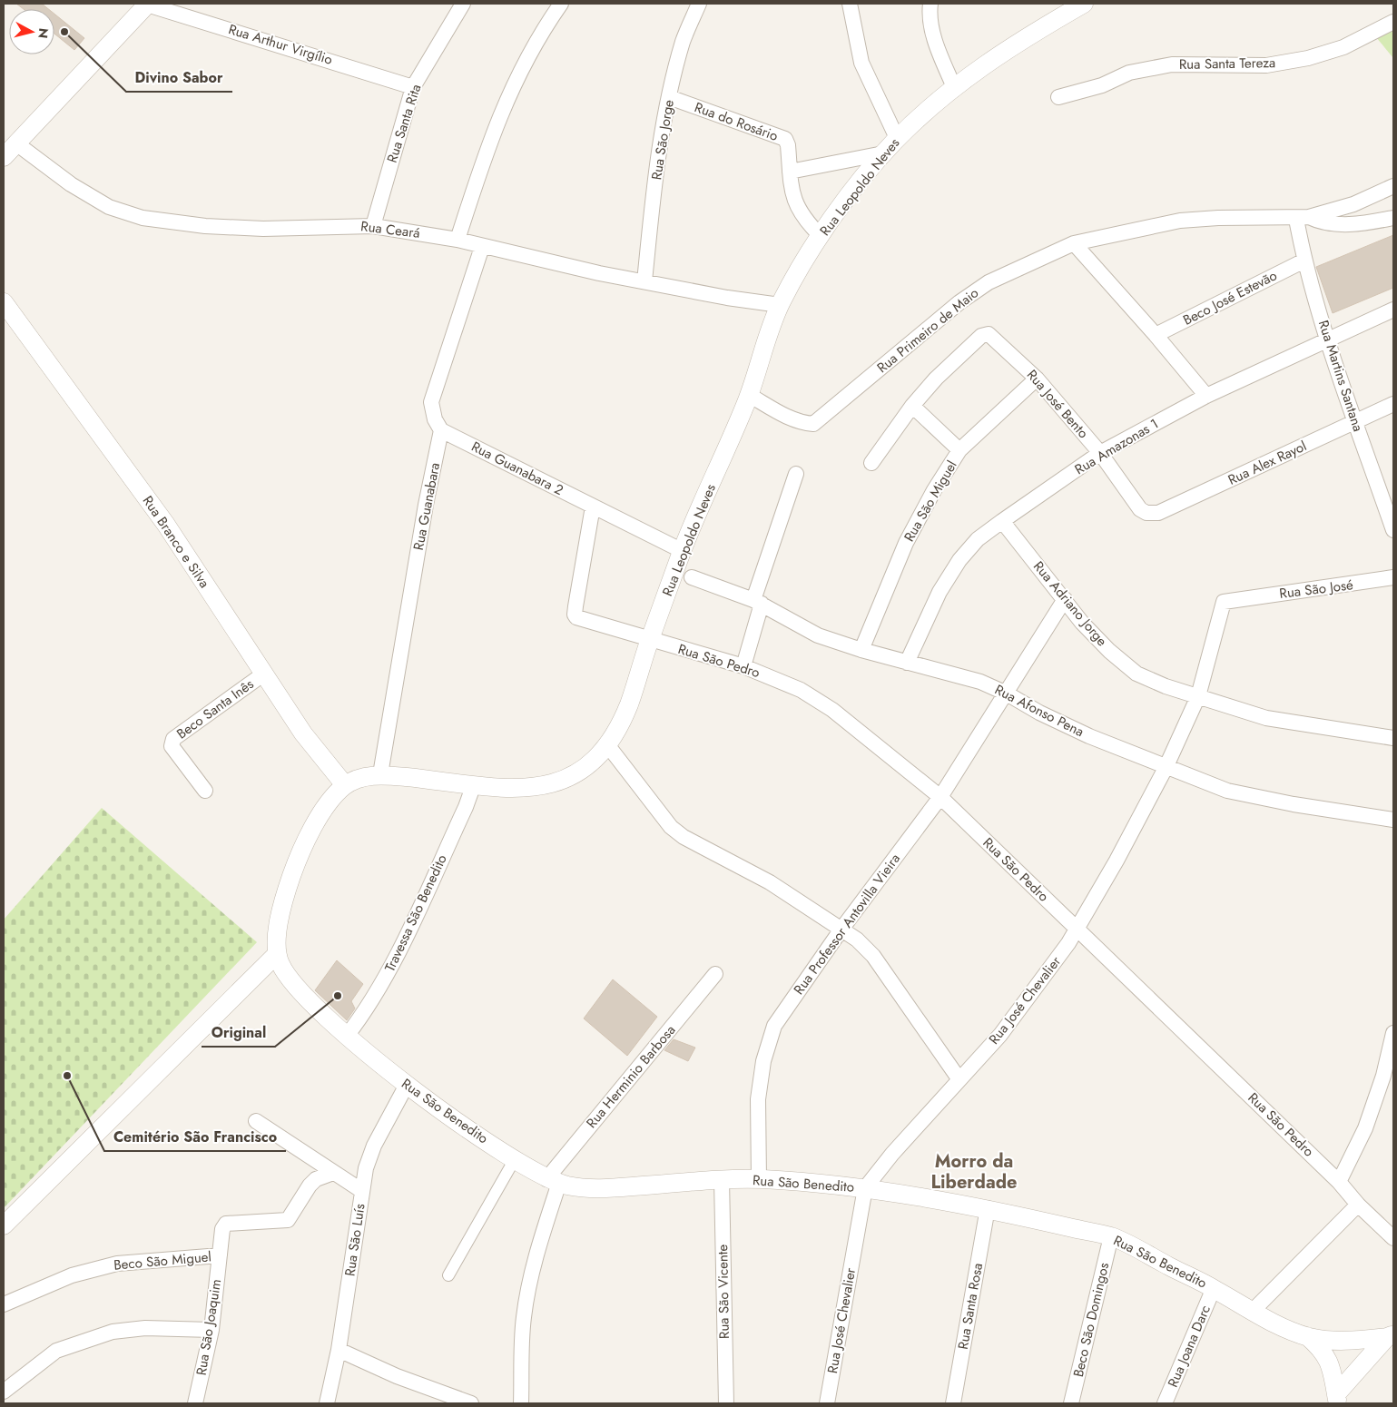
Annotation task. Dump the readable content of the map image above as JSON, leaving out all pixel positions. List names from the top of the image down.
{
  "streets": {
    "street": [
      "Rua Arthur Virgílio",
      "Rua Santa Tereza",
      "Rua do Rosário",
      "Rua Santa Rita",
      "Rua São Jorge",
      "Rua Leopoldo Neves",
      "Rua Ceará",
      "Beco José Estevão",
      "Rua Primeiro de Maio",
      "Rua Martins Santana",
      "Rua José Bento",
      "Rua Amazonas 1",
      "Rua Alex Rayol",
      "Rua Guanabara 2",
      "Rua São Miguel",
      "Rua Guanabara",
      "Rua Branco e Silva",
      "Rua São José",
      "Rua Adriano Jorge",
      "Rua São Pedro",
      "Beco Santa Inês",
      "Rua Afonso Pena",
      "Travessa São Benedito",
      "Rua Professor Antovilla Vieira",
      "Rua José Chevalier",
      "Rua Herminio Barbosa",
      "Rua São Benedito",
      "Rua São Luís",
      "Beco São Miguel",
      "Rua São Vicente",
      "Rua Santa Rosa",
      "Beco São Domingos",
      "Rua São Joaquim",
      "Rua Joana Darc"
    ]
  },
  "crossings": [
    ["Rua Arthur Virgílio", "Rua Santa Rita"],
    ["Rua do Rosário", "Rua São Jorge"],
    ["Rua do Rosário", "Rua Leopoldo Neves"],
    ["Rua Santa Rita", "Rua Ceará"],
    ["Rua São Jorge", "Rua Ceará"],
    ["Rua Leopoldo Neves", "Rua Ceará"],
    ["Rua Leopoldo Neves", "Rua Primeiro de Maio"],
    ["Rua Leopoldo Neves", "Rua Guanabara 2"],
    ["Rua Leopoldo Neves", "Rua Guanabara"],
    ["Rua Leopoldo Neves", "Rua Branco e Silva"],
    ["Rua Leopoldo Neves", "Rua São Pedro"],
    ["Rua Leopoldo Neves", "Travessa São Benedito"],
    ["Rua Leopoldo Neves", "Rua São Benedito"],
    ["Beco José Estevão", "Rua Martins Santana"],
    ["Rua Primeiro de Maio", "Rua Martins Santana"],
    ["Rua Martins Santana", "Rua Amazonas 1"],
    ["Rua Martins Santana", "Rua Alex Rayol"],
    ["Rua José Bento", "Rua Amazonas 1"],
    ["Rua José Bento", "Rua Alex Rayol"],
    ["Rua José Bento", "Rua São Miguel"],
    ["Rua Amazonas 1", "Rua Adriano Jorge"],
    ["Rua Amazonas 1", "Rua Afonso Pena"],
    ["Rua Guanabara 2", "Rua Guanabara"],
    ["Rua Guanabara 2", "Rua São Pedro"],
    ["Rua São Miguel", "Rua Afonso Pena"],
    ["Rua Branco e Silva", "Beco Santa Inês"],
    ["Rua São José", "Rua José Chevalier"],
    ["Rua Adriano Jorge", "Rua Professor Antovilla Vieira"],
    ["Rua Adriano Jorge", "Rua José Chevalier"],
    ["Rua São Pedro", "Rua Professor Antovilla Vieira"],
    ["Rua São Pedro", "Rua José Chevalier"],
    ["Rua Afonso Pena", "Rua Professor Antovilla Vieira"],
    ["Rua Afonso Pena", "Rua José Chevalier"],
    ["Travessa São Benedito", "Rua São Benedito"],
    ["Rua Professor Antovilla Vieira", "Rua São Benedito"],
    ["Rua José Chevalier", "Rua São Benedito"],
    ["Rua Herminio Barbosa", "Rua São Benedito"],
    ["Rua São Benedito", "Rua São Luís"],
    ["Rua São Benedito", "Rua São Vicente"],
    ["Rua São Benedito", "Rua Santa Rosa"],
    ["Rua São Benedito", "Beco São Domingos"],
    ["Rua São Benedito", "Rua Joana Darc"],
    ["Beco São Miguel", "Rua São Joaquim"]
  ],
  "districts": ["Morro da Liberdade"],
  "places": ["Divino Sabor", "Original", "Cemitério São Francisco"],
  "north": "right"
}
